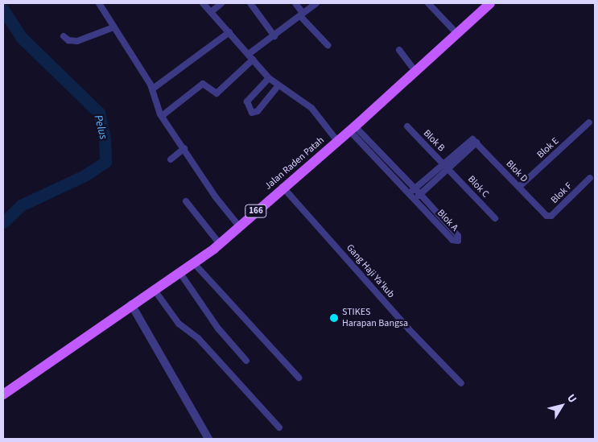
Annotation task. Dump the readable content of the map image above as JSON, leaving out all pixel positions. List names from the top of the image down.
{
  "streets": {
    "main road": ["Jalan Raden Patah", "166"],
    "street": [
      "Blok B",
      "Blok E",
      "Blok D",
      "Blok C",
      "Blok F",
      "Blok A",
      "Gang Haji Ya'kub"
    ]
  },
  "crossings": [
    ["Blok B", "Blok D"],
    ["Blok B", "Blok C"],
    ["Blok E", "Blok D"],
    ["Jalan Raden Patah", "Gang Haji Ya'kub"],
    ["Blok D", "Blok C"],
    ["Blok D", "Blok F"]
  ],
  "water": ["Pelus"],
  "places": ["STIKES Harapan Bangsa"],
  "north": "top right"
}
